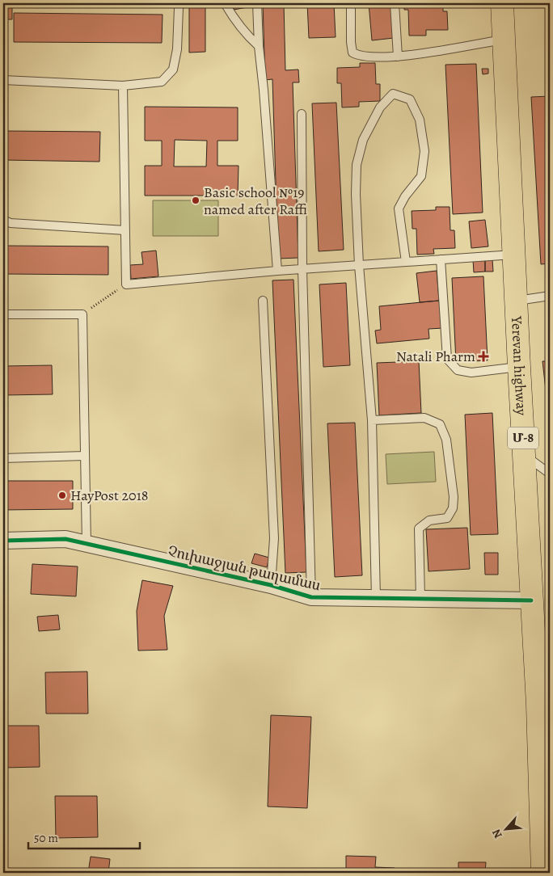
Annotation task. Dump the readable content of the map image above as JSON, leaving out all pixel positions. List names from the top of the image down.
{
  "streets": {
    "highway": ["Yerevan highway", "Մ-8"],
    "street": ["Չուխաջյան թաղամաս"]
  },
  "crossings": [
    ["Yerevan highway", "Չուխաջյան թաղամաս"]
  ],
  "places": {
    "other": ["Basic school №19 named after Raffi", "HayPost 2018"],
    "health": ["Natali Pharm"]
  },
  "scale_bar": "50 m",
  "north": "bottom left"
}
